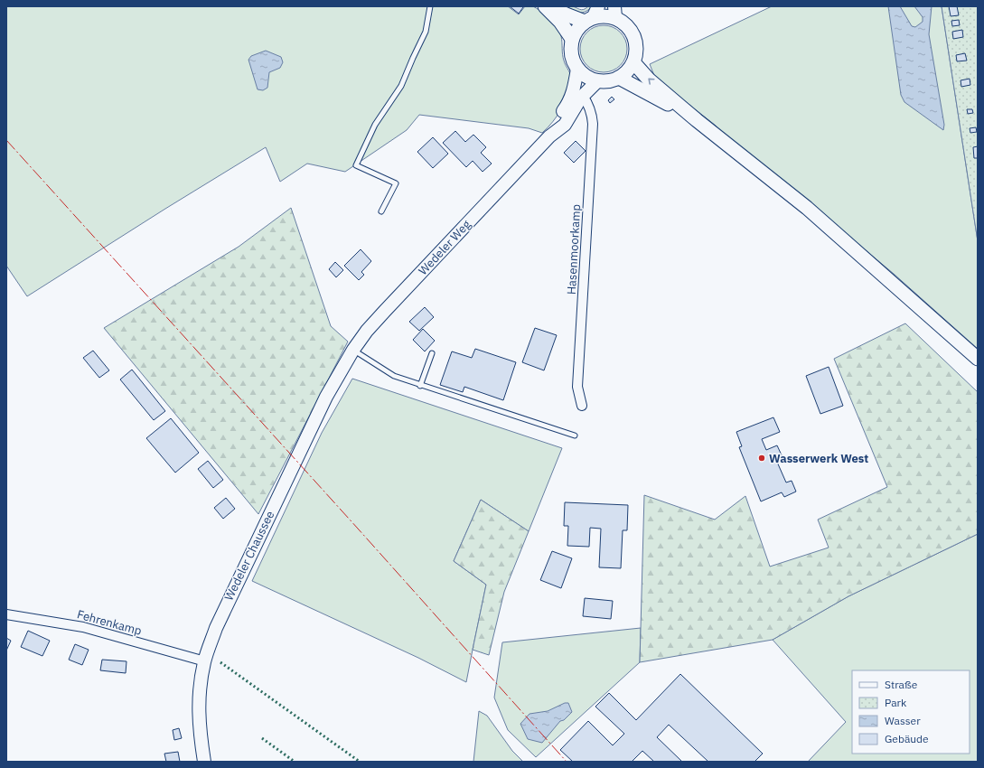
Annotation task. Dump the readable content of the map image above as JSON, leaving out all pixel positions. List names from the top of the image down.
{
  "streets": {
    "main road": ["Wedeler Weg", "Wedeler Chaussee"],
    "street": ["Hasenmoorkamp", "Fehrenkamp"]
  },
  "crossings": [
    ["Wedeler Weg", "Hasenmoorkamp"],
    ["Wedeler Weg", "Wedeler Chaussee"],
    ["Wedeler Chaussee", "Fehrenkamp"]
  ],
  "places": ["Wasserwerk West"],
  "legend": [
    "Straße",
    "Park",
    "Wasser",
    "Gebäude"
  ]
}
